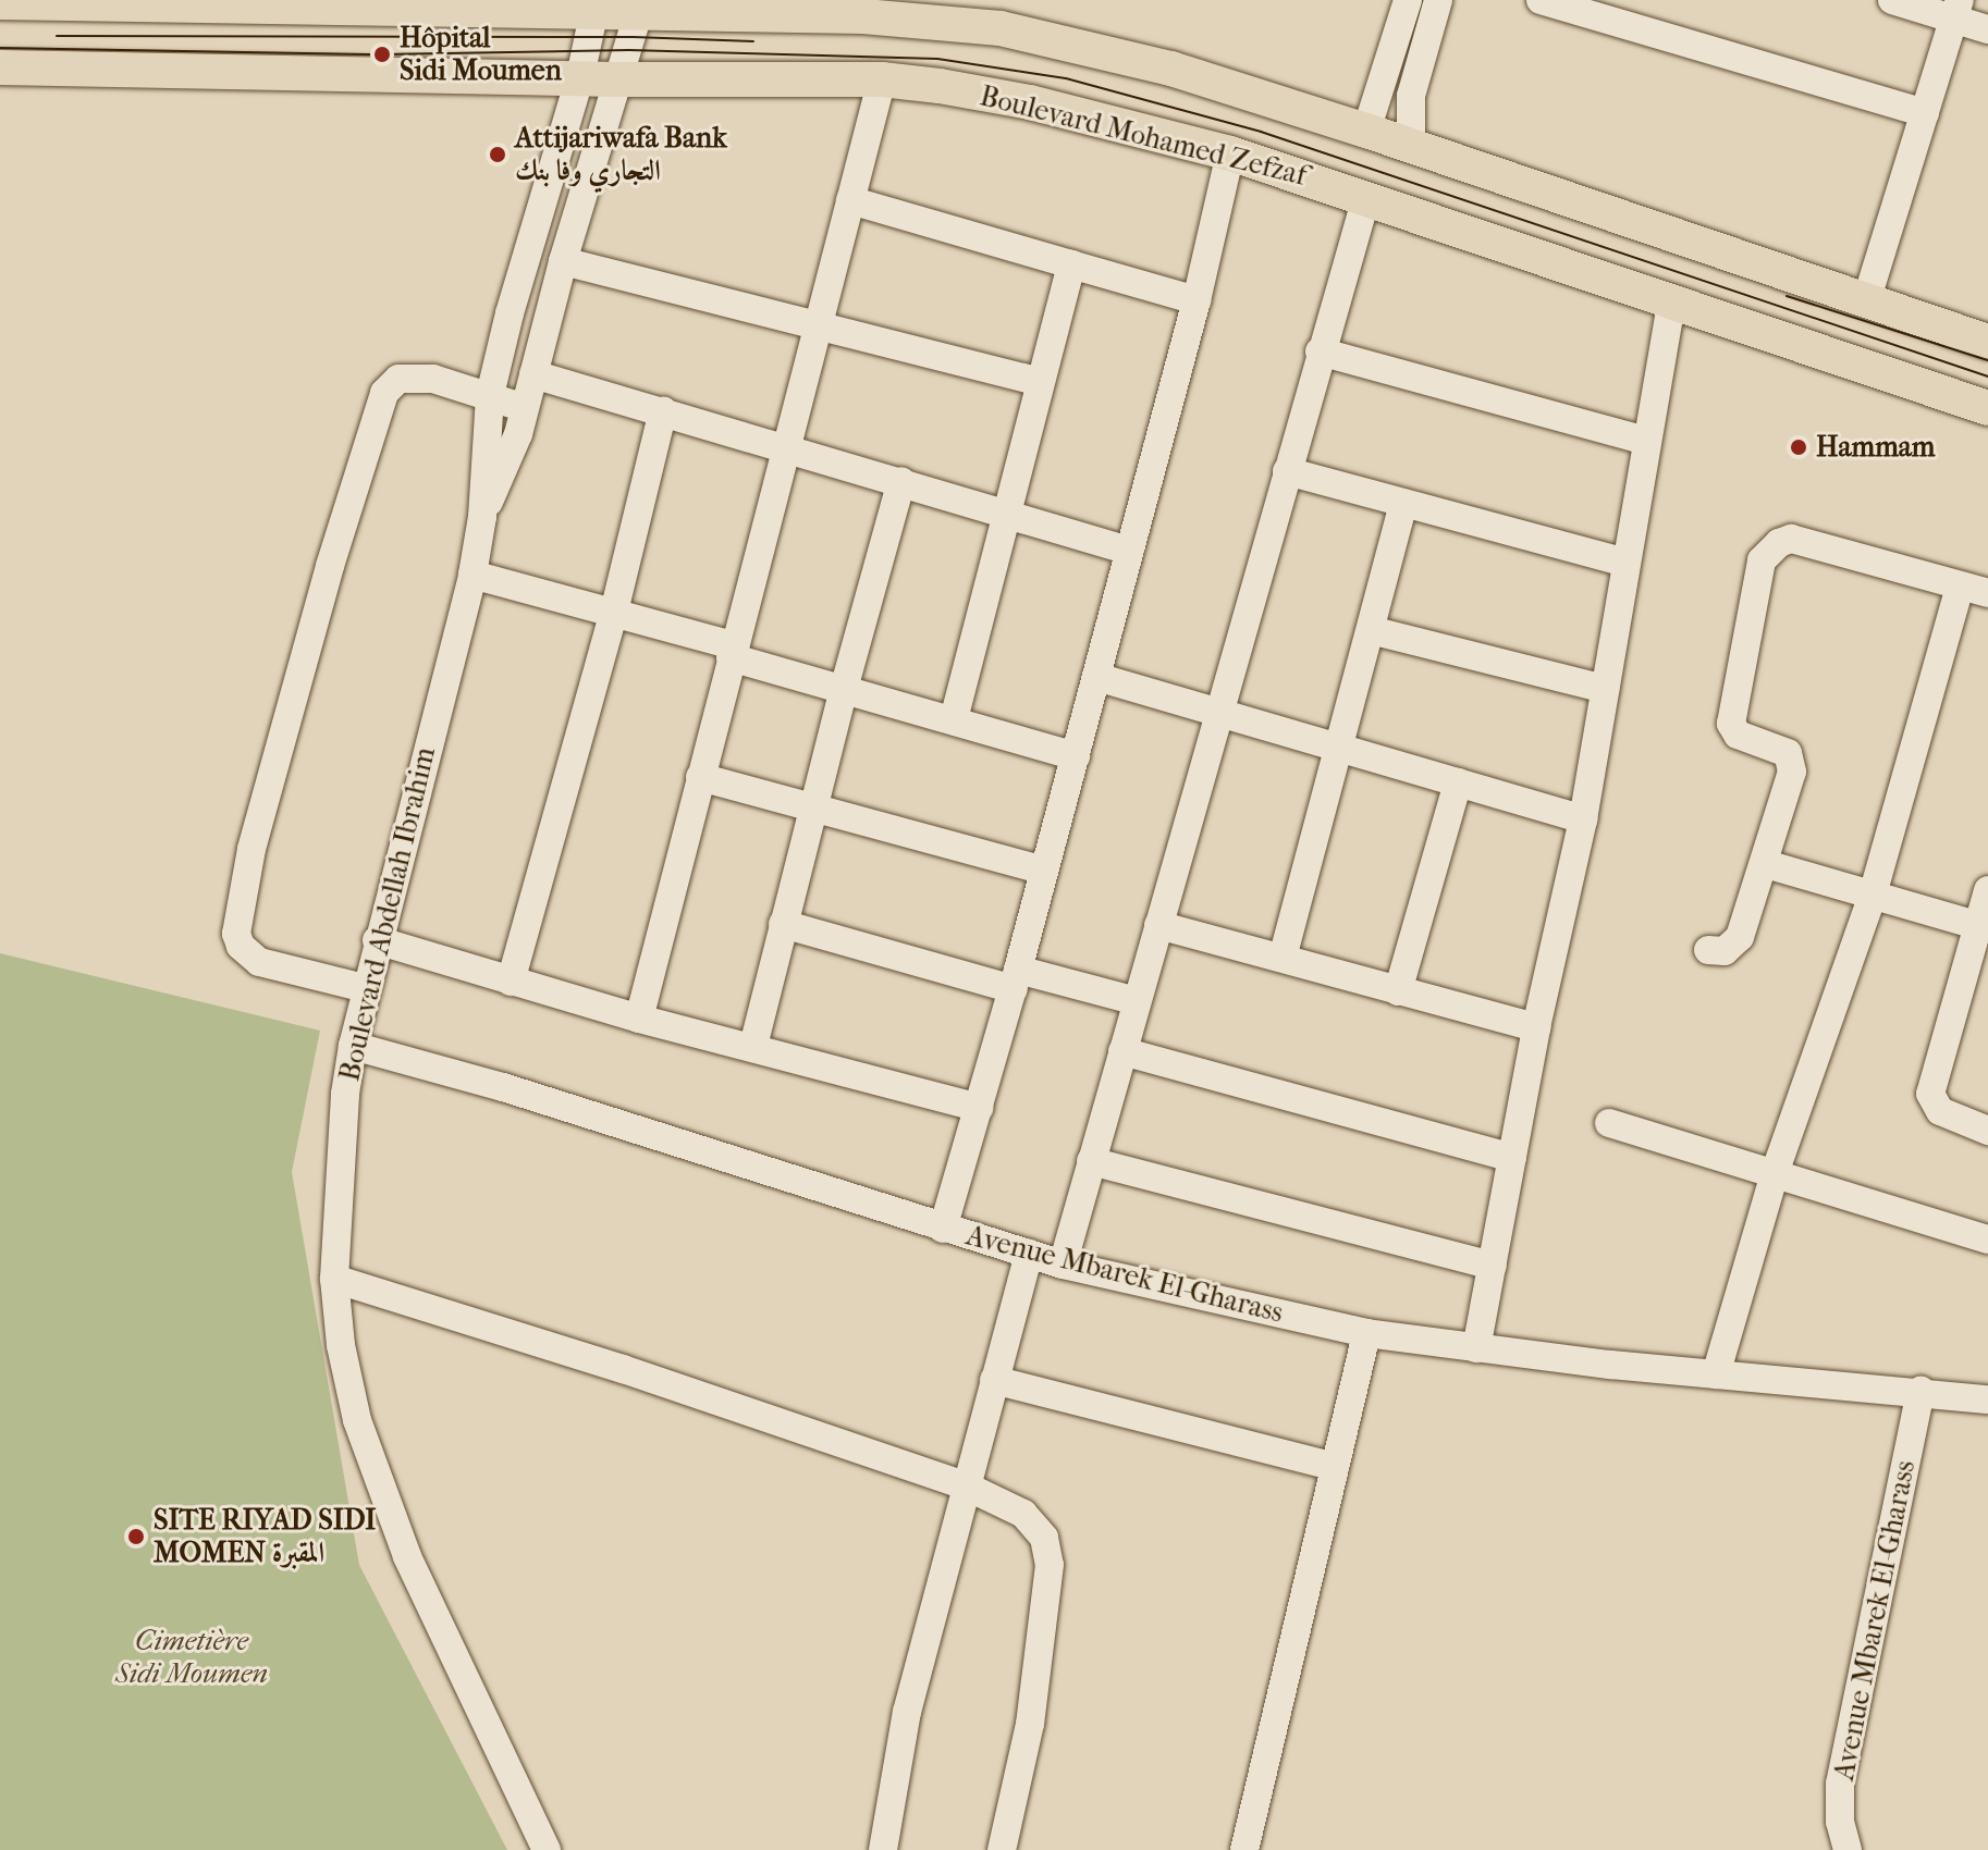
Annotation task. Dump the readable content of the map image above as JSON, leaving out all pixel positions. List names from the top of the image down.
{
  "streets": {
    "main road": ["Boulevard Mohamed Zefzaf"],
    "street": ["Boulevard Abdellah Ibrahim", "Avenue Mbarek El-Gharass"]
  },
  "crossings": [
    ["Boulevard Mohamed Zefzaf", "Boulevard Abdellah Ibrahim"],
    ["Boulevard Abdellah Ibrahim", "Avenue Mbarek El-Gharass"]
  ],
  "parks": ["Cimetière Sidi Moumen"],
  "places": [
    "Hôpital Sidi Moumen",
    "Attijariwafa Bank التجاري وفا بنك",
    "Hammam",
    "SITE RIYAD SIDI MOMEN المقبرة"
  ]
}
